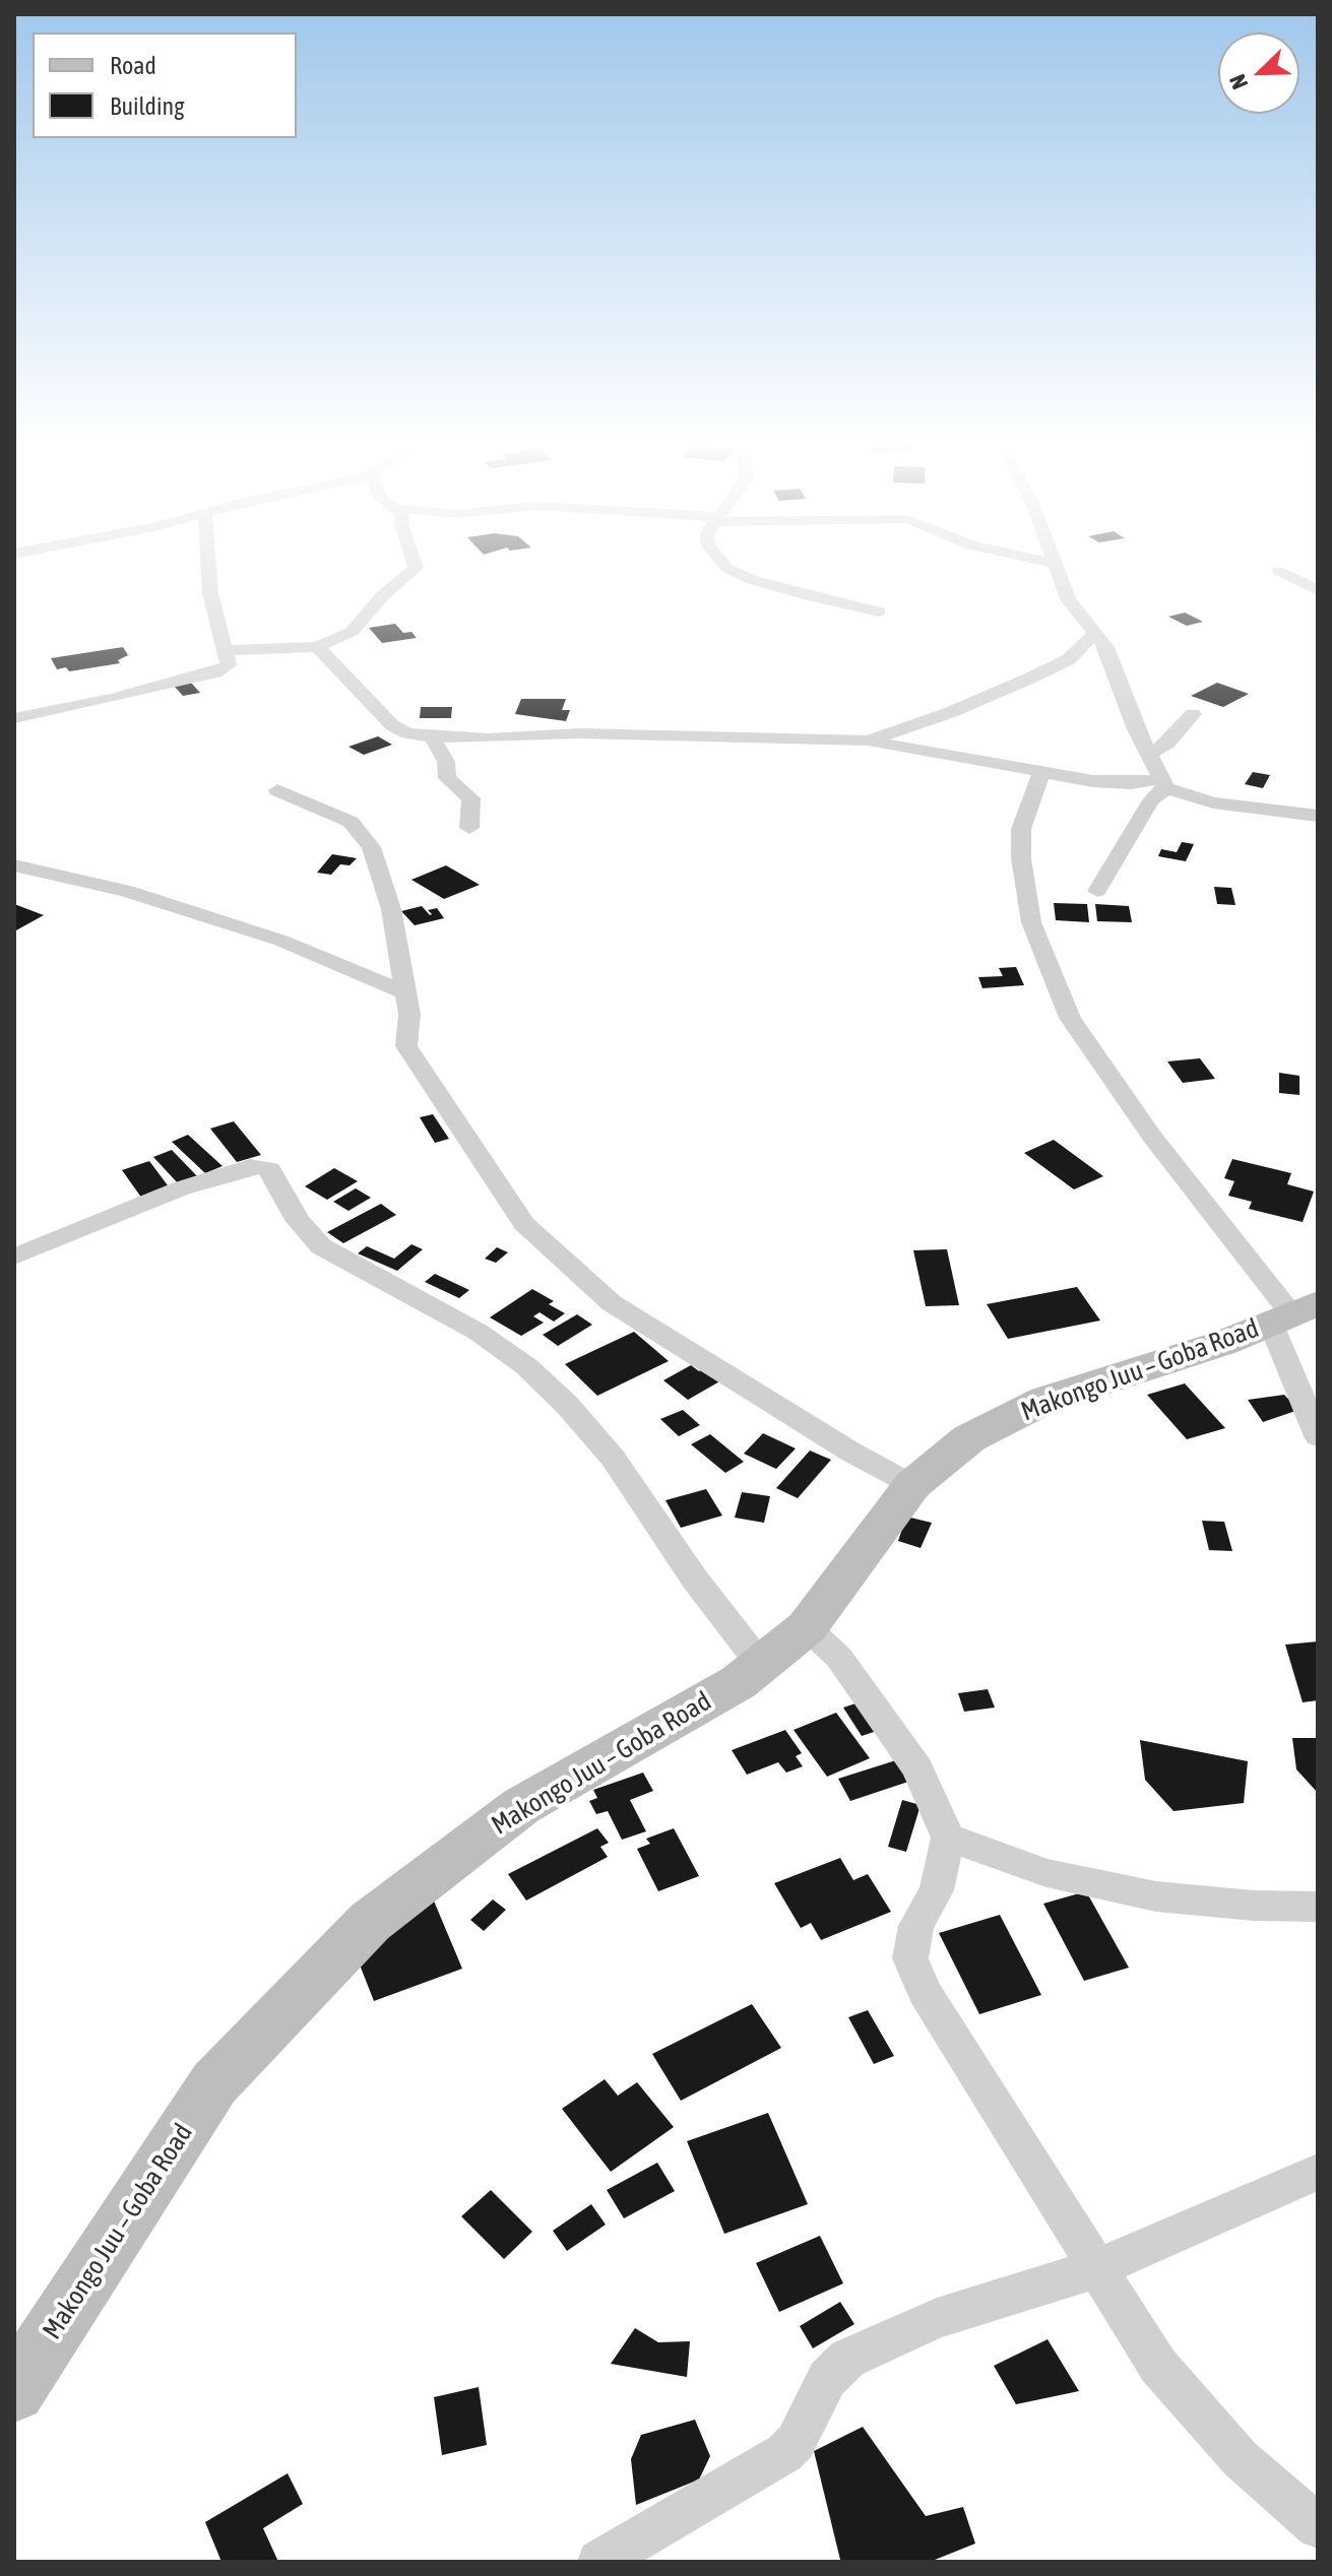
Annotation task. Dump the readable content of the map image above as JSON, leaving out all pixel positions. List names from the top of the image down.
{
  "streets": {
    "street": ["Makongo Juu – Goba Road"]
  },
  "legend": ["Road", "Building"],
  "north": "bottom left"
}
